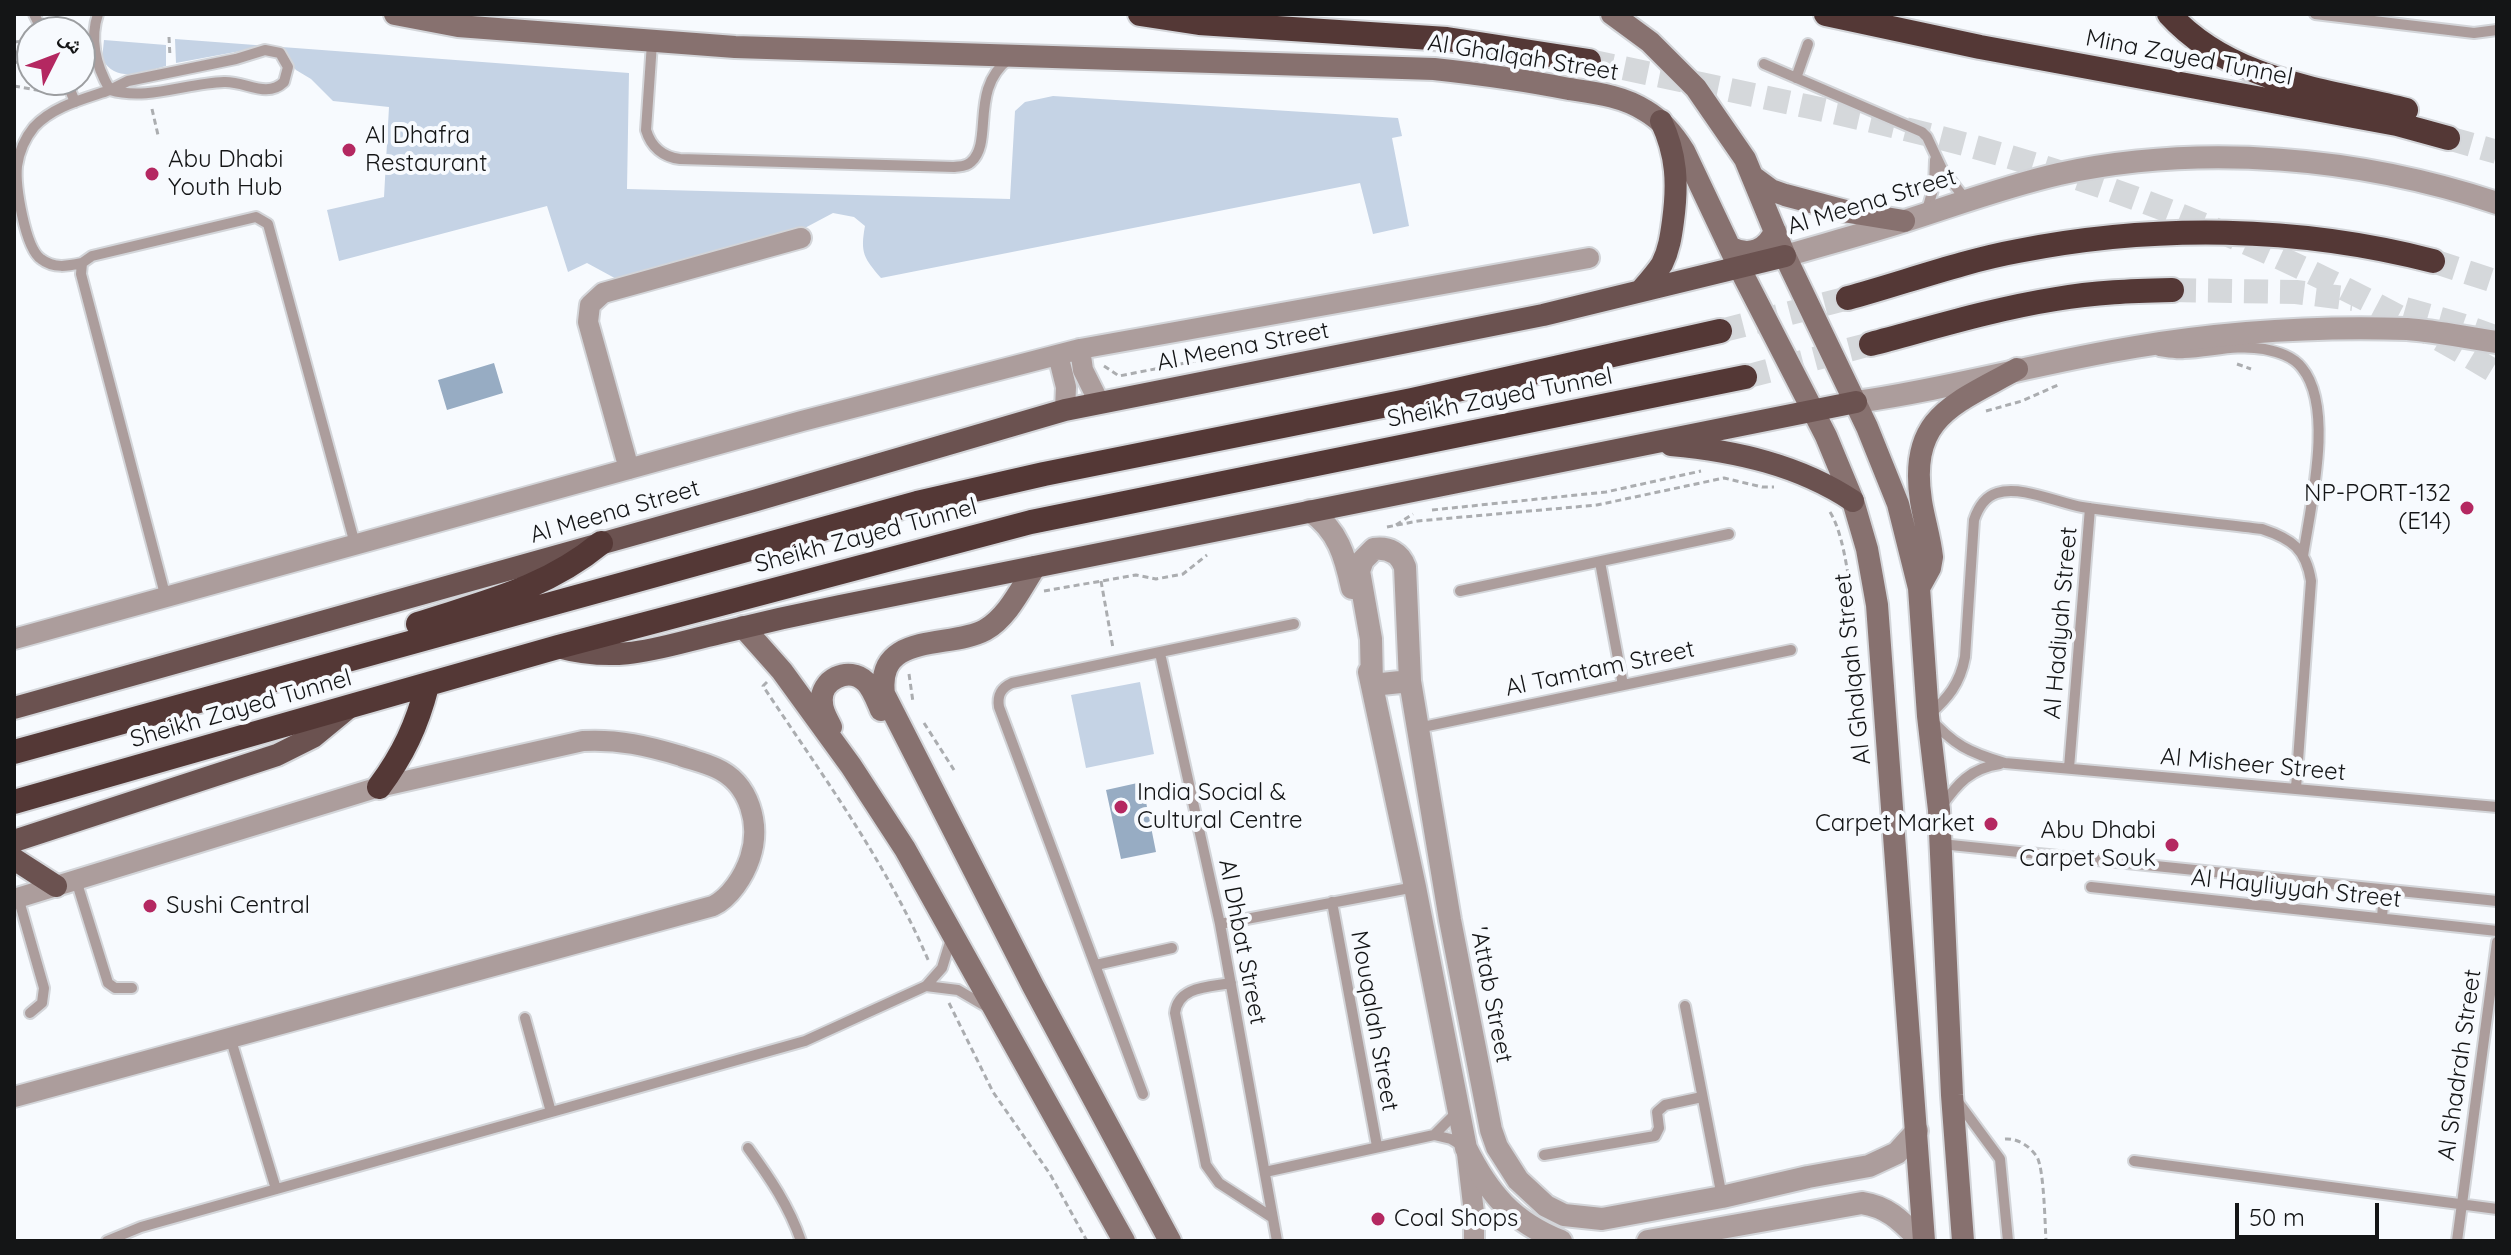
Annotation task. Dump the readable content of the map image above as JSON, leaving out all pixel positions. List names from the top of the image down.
{
  "streets": {
    "highway": ["Mina Zayed Tunnel", "Sheikh Zayed Tunnel"],
    "main road": ["Al Ghalqah Street", "Al Meena Street"],
    "street": ["'Attab Street"],
    "lane": [
      "Al Hadiyah Street",
      "Al Tamtam Street",
      "Al Misheer Street",
      "Al Hayliyyah Street",
      "Al Dhbat Street",
      "Mouqalah Street",
      "Al Shadrah Street"
    ]
  },
  "crossings": [
    ["Al Ghalqah Street", "Al Meena Street"],
    ["Al Ghalqah Street", "Al Misheer Street"],
    ["Al Ghalqah Street", "'Attab Street"],
    ["Al Hadiyah Street", "Al Misheer Street"],
    ["Al Tamtam Street", "'Attab Street"]
  ],
  "places": [
    "Al Dhafra Restaurant",
    "Abu Dhabi Youth Hub",
    "NP-PORT-132 (E14)",
    "India Social & Cultural Centre",
    "Carpet Market",
    "Abu Dhabi Carpet Souk",
    "Sushi Central",
    "Coal Shops"
  ],
  "scale_bar": "50 m",
  "north": "top right"
}
